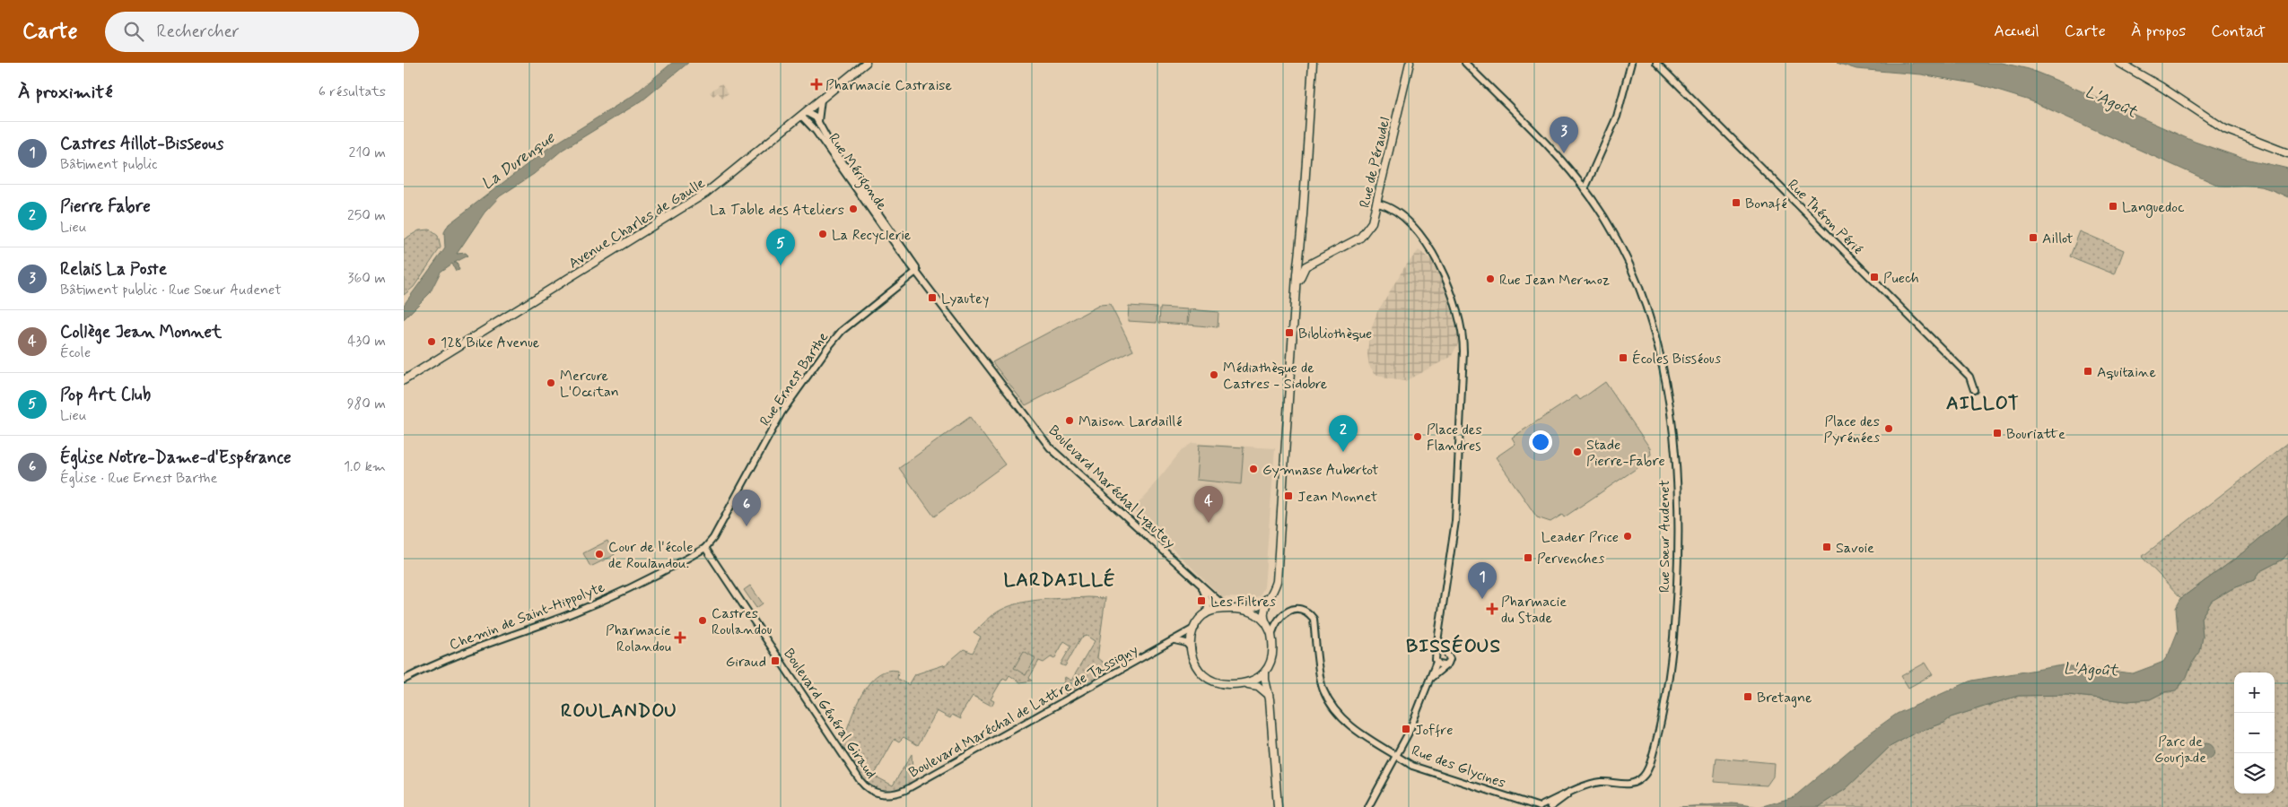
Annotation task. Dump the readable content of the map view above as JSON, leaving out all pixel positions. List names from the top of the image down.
{
  "streets": {
    "main road": ["Rue de Péraudel", "Avenue Charles de Gaulle"],
    "street": [
      "Rue Mérigonde",
      "Rue Théron Périé",
      "Rue Ernest Barthe",
      "Boulevard Maréchal Lyautey",
      "Rue Sœur Audenet",
      "Chemin de Saint-Hippolyte",
      "Boulevard Maréchal de Lattre de Tassigny",
      "Boulevard Général Giraud",
      "Rue des Glycines"
    ]
  },
  "crossings": [
    ["Rue Mérigonde", "Avenue Charles de Gaulle"],
    ["Rue Mérigonde", "Rue Ernest Barthe"],
    ["Rue Mérigonde", "Boulevard Maréchal Lyautey"],
    ["Rue Ernest Barthe", "Boulevard Maréchal Lyautey"],
    ["Rue Ernest Barthe", "Chemin de Saint-Hippolyte"],
    ["Rue Ernest Barthe", "Boulevard Général Giraud"],
    ["Boulevard Maréchal Lyautey", "Boulevard Maréchal de Lattre de Tassigny"],
    ["Boulevard Maréchal Lyautey", "Rue des Glycines"],
    ["Rue Sœur Audenet", "Rue des Glycines"],
    ["Chemin de Saint-Hippolyte", "Boulevard Général Giraud"],
    ["Boulevard Maréchal de Lattre de Tassigny", "Boulevard Général Giraud"],
    ["Boulevard Maréchal de Lattre de Tassigny", "Rue des Glycines"]
  ],
  "districts": [
    "AILLOT",
    "LARDAILLÉ",
    "BISSÉOUS",
    "ROULANDOU"
  ],
  "water": ["L'Agoût", "La Durenque"],
  "parks": ["Parc de Gourjade"],
  "places": {
    "health": ["Pharmacie Castraise", "Pharmacie du Stade", "Pharmacie Rolandou"],
    "transit": [
      "Bonafé",
      "Languedoc",
      "Aillot",
      "Puech",
      "Lyautey",
      "Bibliothèque",
      "Écoles Bisséous",
      "Aquitaine",
      "Bouriatte",
      "Jean Monnet",
      "Savoie",
      "Pervenches",
      "Les Filtres",
      "Giraud",
      "Bretagne",
      "Joffre"
    ],
    "other": [
      "La Table des Ateliers",
      "La Recyclerie",
      "Rue Jean Mermoz",
      "128 Bike Avenue",
      "Médiathèque de Castres - Sidobre",
      "Mercure L'Occitan",
      "Maison Lardaillé",
      "Place des Pyrénées",
      "Place des Flandres",
      "Stade Pierre-Fabre",
      "Gymnase Aubertot",
      "Leader Price",
      "Cour de l'école de Roulandou.",
      "Castres Roulandou"
    ]
  },
  "page": {
    "header": "Carte",
    "search": "Rechercher",
    "nav": [
      "Accueil",
      "Carte",
      "À propos",
      "Contact"
    ],
    "heading": ["À proximité", "6 résultats"],
    "pins": [
      "3",
      "5",
      "2",
      "4",
      "6",
      "1"
    ],
    "list": [
      {
        "mark": "1",
        "name": "Castres Aillot-Bisseous",
        "note": "Bâtiment public",
        "value": "210 m"
      },
      {
        "mark": "2",
        "name": "Pierre Fabre",
        "note": "Lieu",
        "value": "250 m"
      },
      {
        "mark": "3",
        "name": "Relais La Poste",
        "note": "Bâtiment public · Rue Sœur Audenet",
        "value": "360 m"
      },
      {
        "mark": "4",
        "name": "Collège Jean Monnet",
        "note": "École",
        "value": "430 m"
      },
      {
        "mark": "5",
        "name": "Pop Art Club",
        "note": "Lieu",
        "value": "980 m"
      },
      {
        "mark": "6",
        "name": "Église Notre-Dame-d'Espérance",
        "note": "Église · Rue Ernest Barthe",
        "value": "1.0 km"
      }
    ],
    "map_buttons": ["+", "−"]
  }
}
